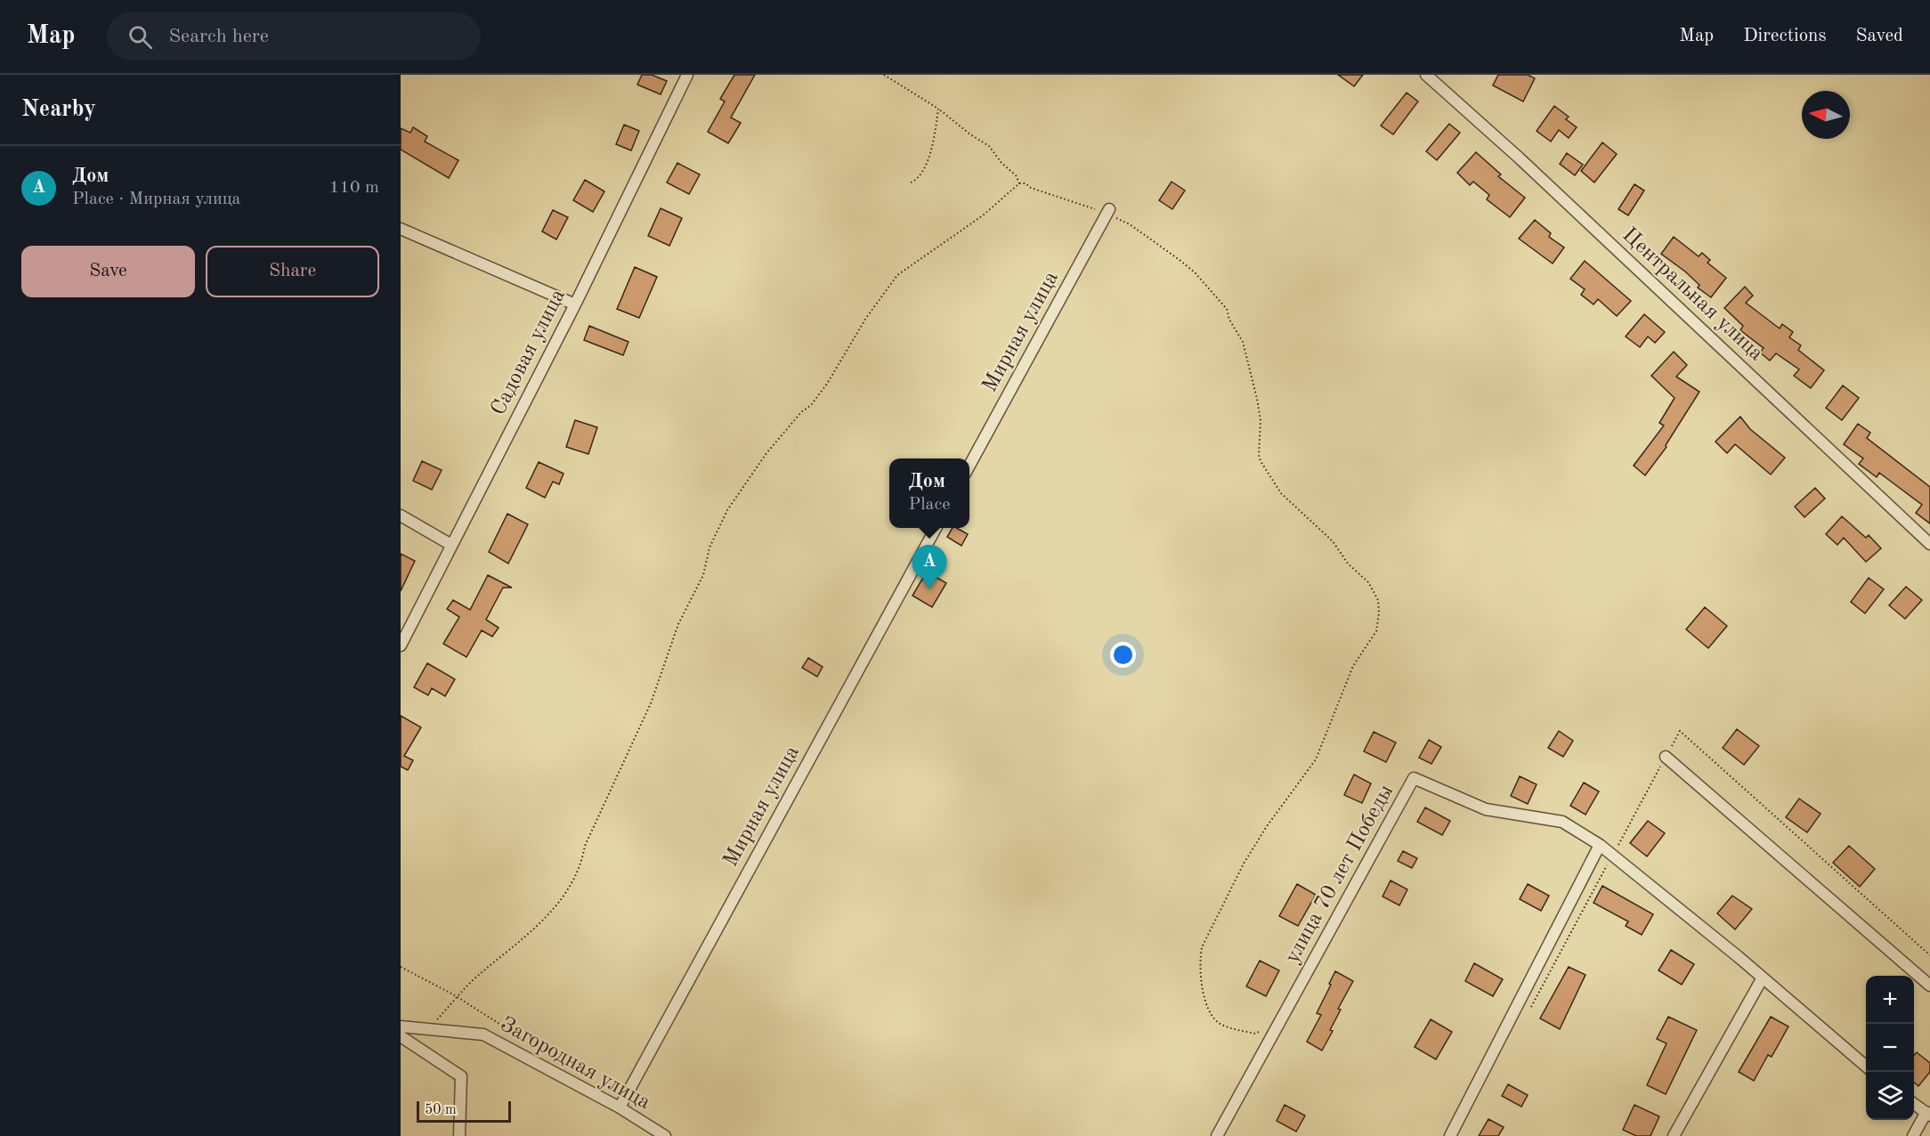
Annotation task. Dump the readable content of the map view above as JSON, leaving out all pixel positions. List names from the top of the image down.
{
  "streets": {
    "street": [
      "Центральная улица",
      "Мирная улица",
      "Садовая улица",
      "улица 70 лет Победы",
      "Загородная улица"
    ]
  },
  "crossings": [
    ["Мирная улица", "Загородная улица"]
  ],
  "scale_bar": "50 m",
  "north": "left",
  "page": {
    "header": "Map",
    "search": "Search here",
    "nav": ["Map", "Directions", "Saved"],
    "heading": "Nearby",
    "list": [
      {
        "mark": "A",
        "name": "Дом",
        "note": "Place · Мирная улица",
        "value": "110 m"
      }
    ],
    "buttons": ["Save", "Share"],
    "popup": ["Дом", "Place"],
    "pins": "A",
    "map_buttons": ["+", "−"],
    "scale": "50 m"
  }
}
